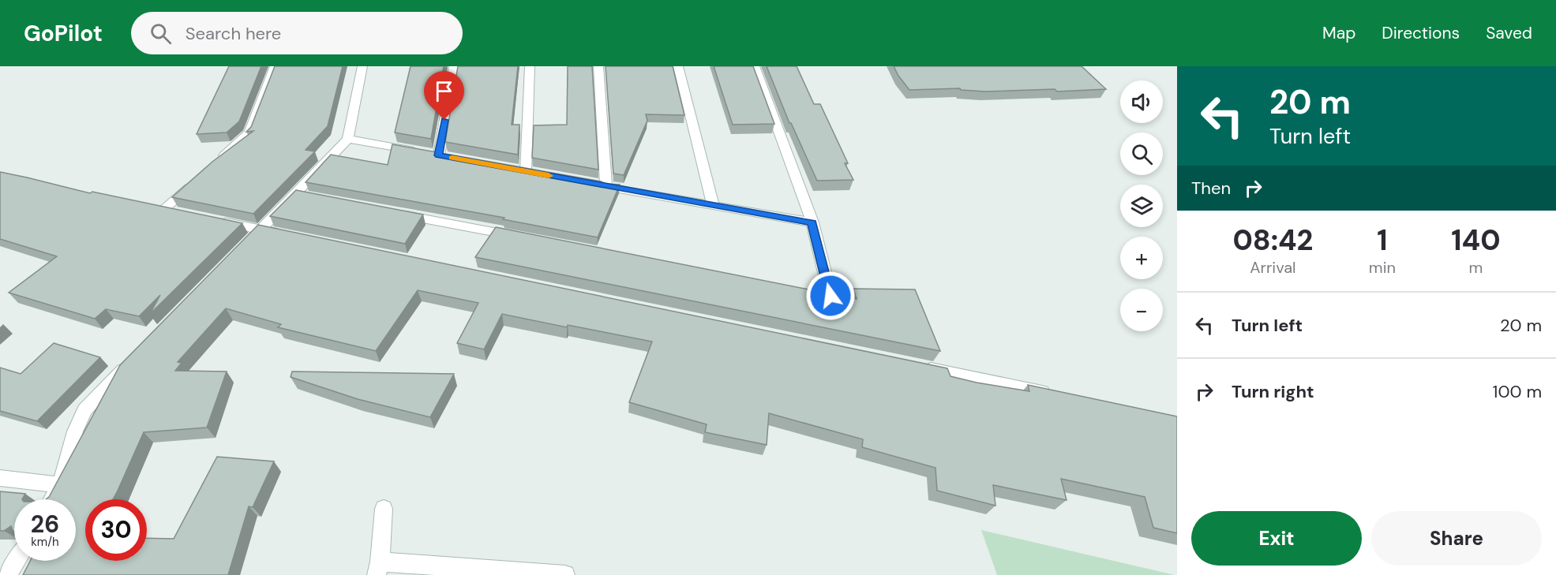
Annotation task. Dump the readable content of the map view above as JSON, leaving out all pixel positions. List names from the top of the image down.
{
  "page": {
    "header": "GoPilot",
    "search": "Search here",
    "nav": ["Map", "Directions", "Saved"],
    "turn": ["20 m", "Turn left"],
    "map_buttons": ["+", "−"],
    "then": "Then",
    "eta": [
      "08:42",
      "Arrival",
      "1",
      "min",
      "140",
      "m"
    ],
    "list": [
      {
        "name": "Turn left",
        "value": "20 m"
      },
      {
        "name": "Turn right",
        "value": "100 m"
      }
    ],
    "speed": "26 km/h",
    "limit": "30",
    "buttons": ["Exit", "Share"]
  }
}
